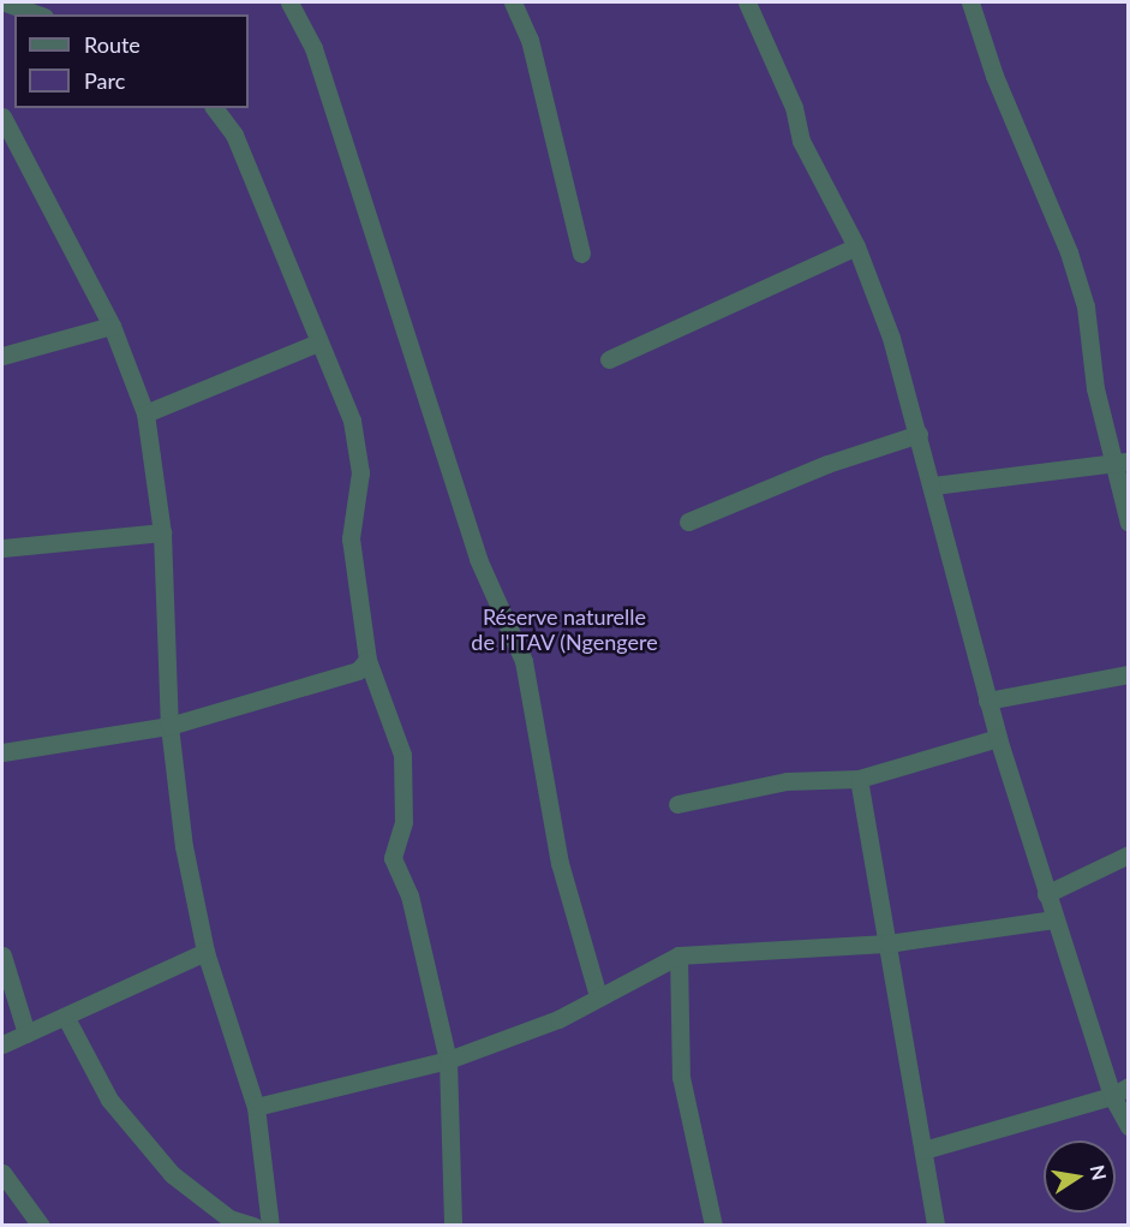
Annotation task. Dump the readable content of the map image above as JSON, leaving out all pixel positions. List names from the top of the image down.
{
  "parks": ["Réserve naturelle de l'ITAV (Ngengere"],
  "legend": ["Route", "Parc"],
  "north": "right"
}
